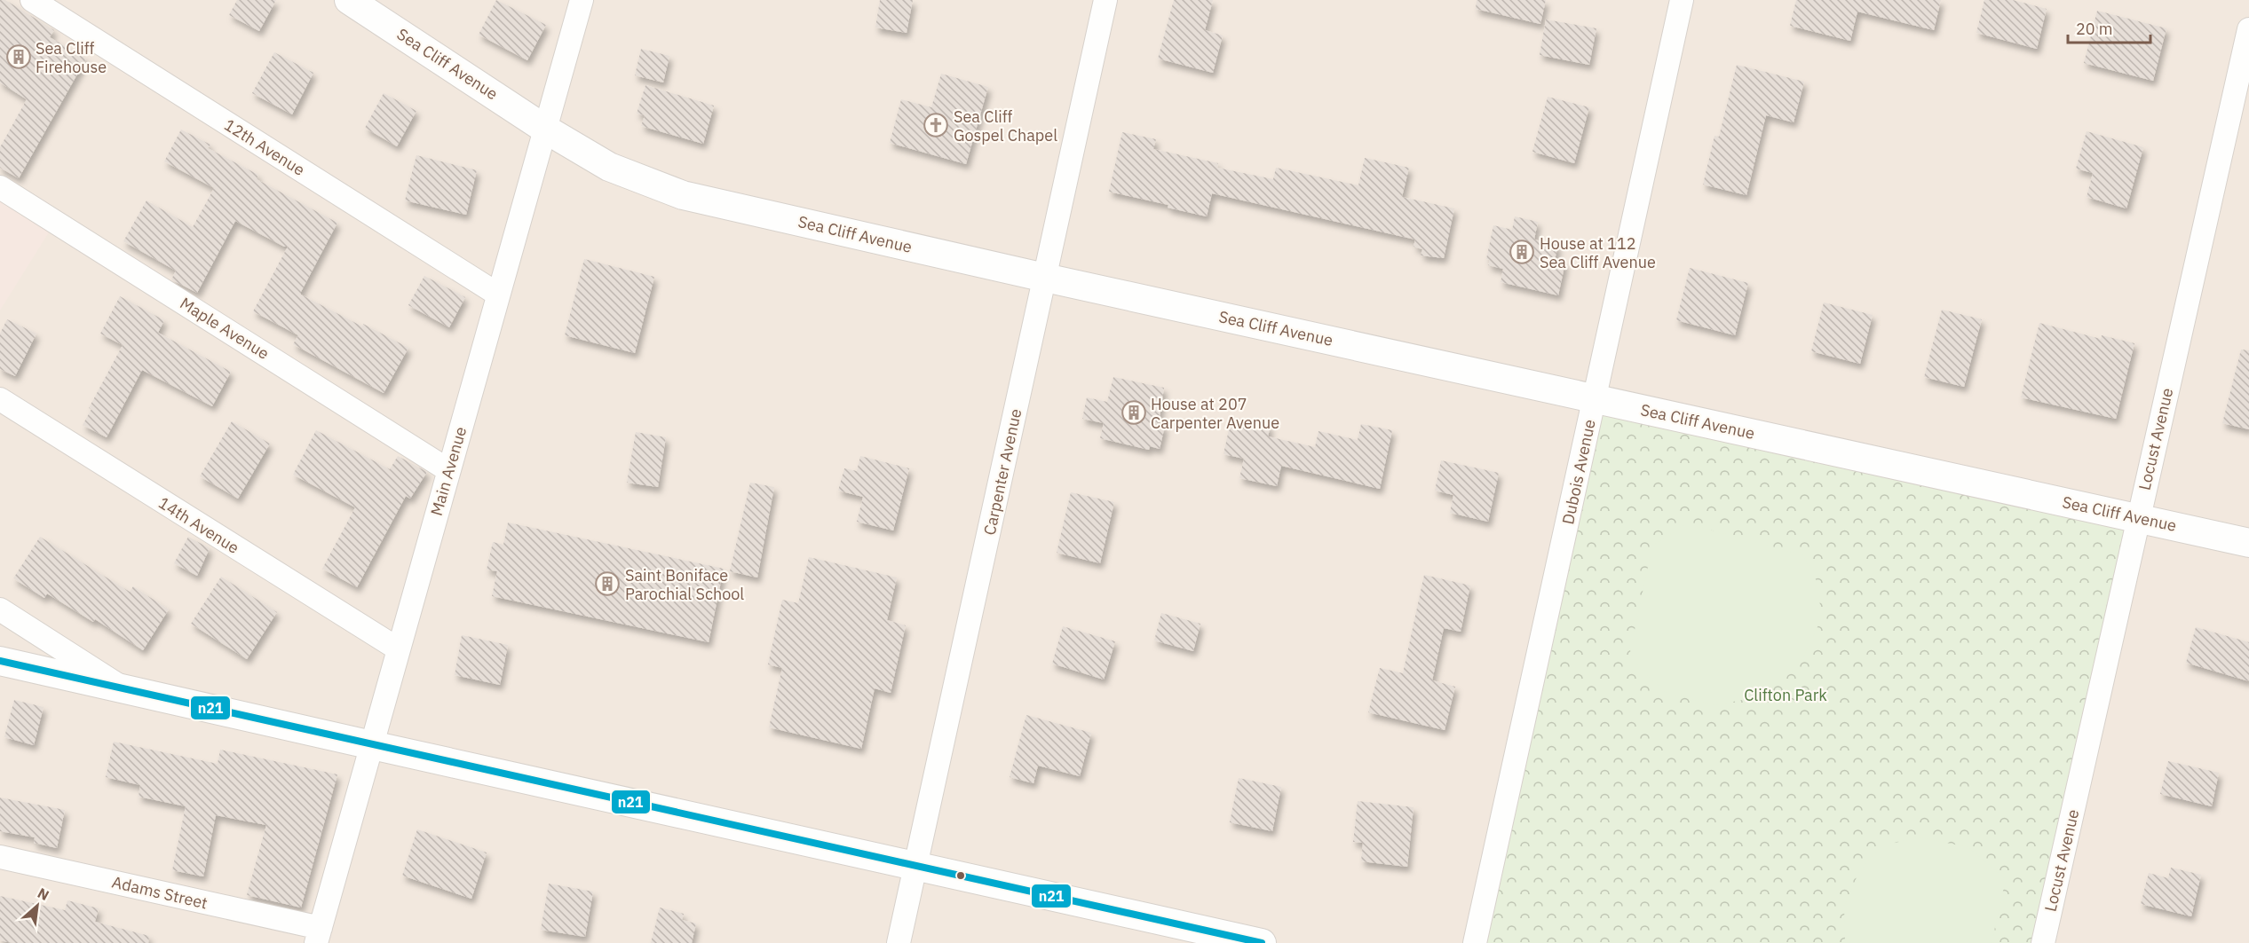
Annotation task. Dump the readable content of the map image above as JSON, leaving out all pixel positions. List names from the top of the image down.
{
  "streets": {
    "street": [
      "Sea Cliff Avenue",
      "12th Avenue",
      "Maple Avenue",
      "Locust Avenue",
      "Main Avenue",
      "Carpenter Avenue",
      "Dubois Avenue",
      "14th Avenue",
      "Adams Street"
    ]
  },
  "crossings": [
    ["Sea Cliff Avenue", "Locust Avenue"],
    ["Sea Cliff Avenue", "Main Avenue"],
    ["Sea Cliff Avenue", "Carpenter Avenue"],
    ["Sea Cliff Avenue", "Dubois Avenue"],
    ["12th Avenue", "Main Avenue"],
    ["Maple Avenue", "Main Avenue"],
    ["Main Avenue", "14th Avenue"],
    ["Main Avenue", "Adams Street"]
  ],
  "parks": ["Clifton Park"],
  "places": {
    "building": [
      "Sea Cliff Firehouse",
      "House at 112 Sea Cliff Avenue",
      "House at 207 Carpenter Avenue",
      "Saint Boniface Parochial School"
    ],
    "church": ["Sea Cliff Gospel Chapel"]
  },
  "lines": ["transit line n21"],
  "scale_bar": "20 m",
  "north": "top right"
}
